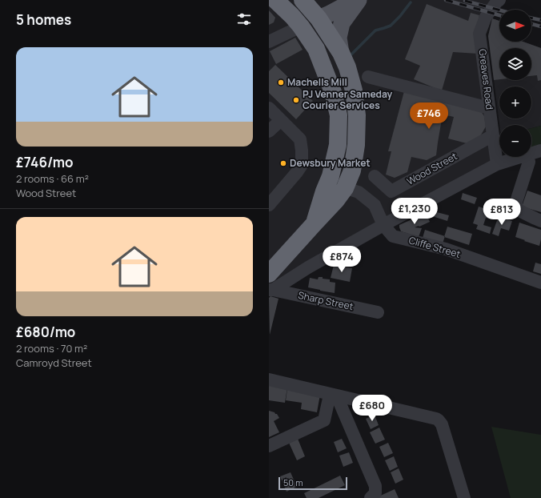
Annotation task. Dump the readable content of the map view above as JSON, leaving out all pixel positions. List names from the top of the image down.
{
  "streets": {
    "street": [
      "Greaves Road",
      "Wood Street",
      "Cliffe Street",
      "Sharp Street"
    ]
  },
  "crossings": [
    ["Greaves Road", "Wood Street"]
  ],
  "places": ["Machells Mill", "PJ Venner Sameday Courier Services", "Dewsbury Market"],
  "scale_bar": "50 m",
  "north": "right",
  "page": {
    "heading": "5 homes",
    "map_buttons": ["+", "−"],
    "list": [
      {
        "name": "£746/mo",
        "note": "2 rooms · 66 m² · Wood Street"
      },
      {
        "name": "£680/mo",
        "note": "2 rooms · 70 m² · Camroyd Street"
      }
    ],
    "price": [
      "£746",
      "£1,230",
      "£813",
      "£874",
      "£680"
    ],
    "scale": "50 m"
  }
}
